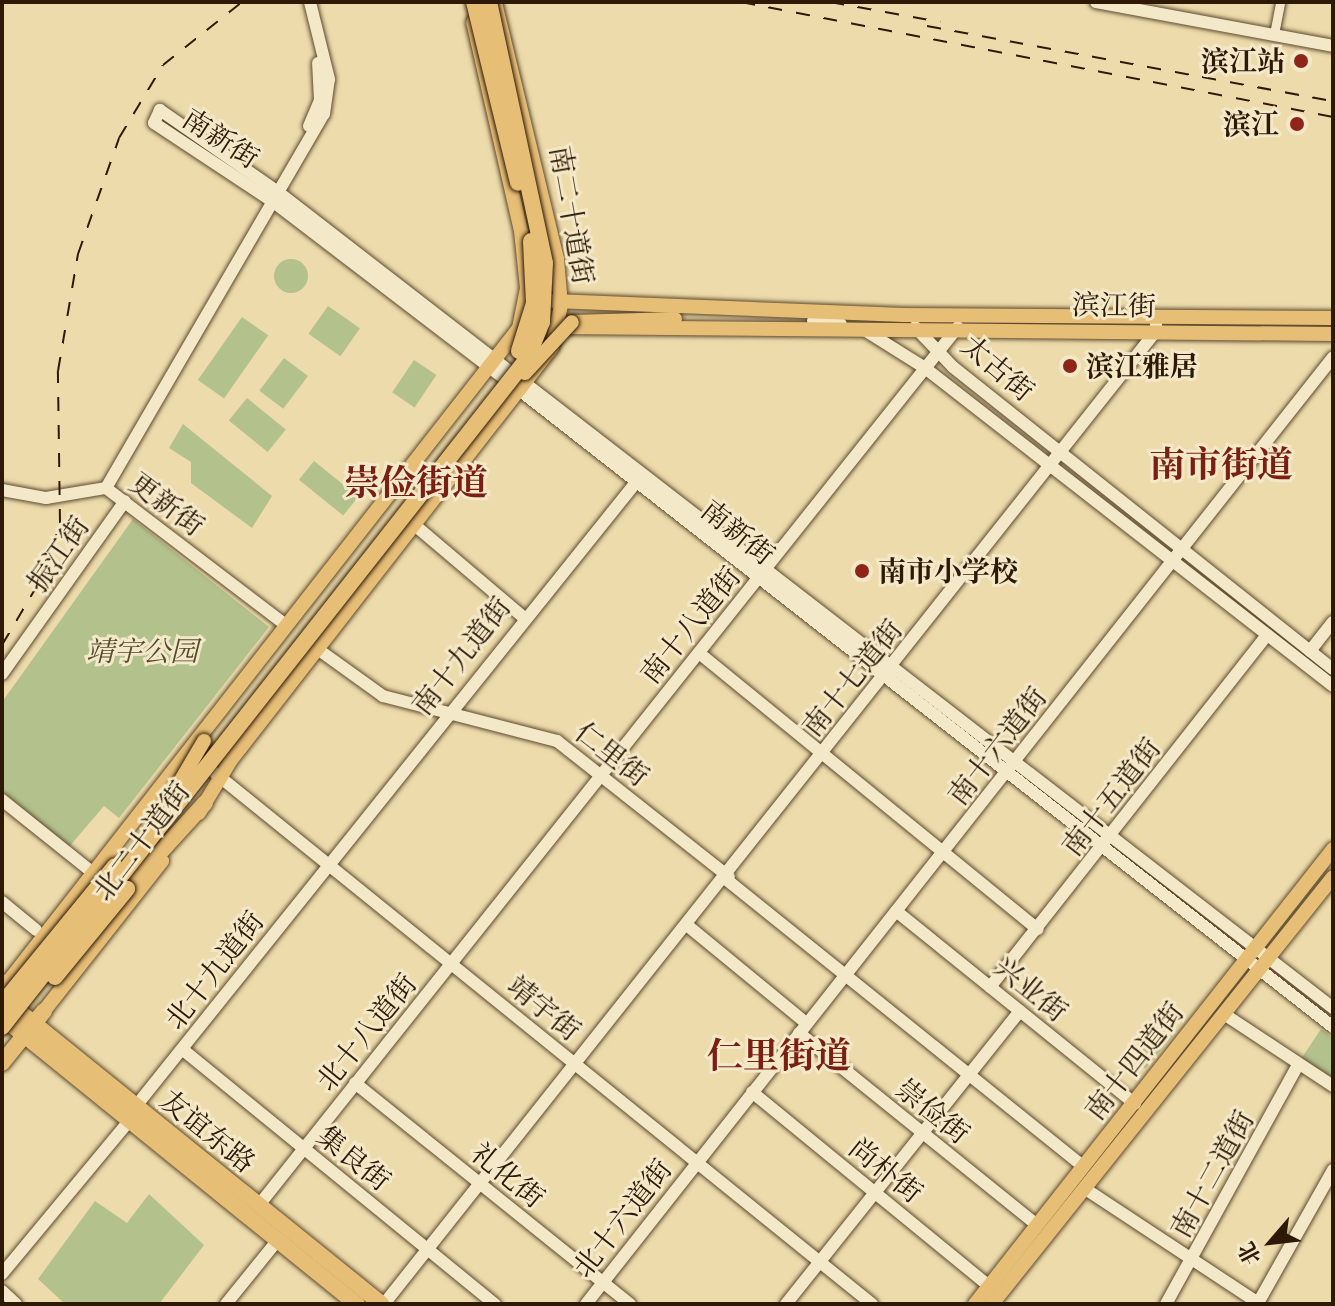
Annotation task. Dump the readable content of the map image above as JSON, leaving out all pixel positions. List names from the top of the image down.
{
  "streets": {
    "highway": ["北二十道街", "友谊东路"],
    "main road": ["南二十道街", "滨江街", "南十四道街"],
    "street": [
      "南新街",
      "太古街",
      "更新街",
      "振江街",
      "南十八道街",
      "南十九道街",
      "南十七道街",
      "南十六道街",
      "仁里街",
      "南十五道街",
      "北十九道街",
      "兴业街",
      "靖宇街",
      "北十八道街",
      "崇俭街",
      "集良街",
      "尚朴街",
      "南十二道街",
      "礼化街",
      "北十六道街"
    ]
  },
  "crossings": [
    ["南新街", "南二十道街"],
    ["南新街", "南十八道街"],
    ["南新街", "南十九道街"],
    ["南新街", "南十七道街"],
    ["南新街", "南十六道街"],
    ["南新街", "南十五道街"],
    ["南新街", "南十四道街"],
    ["南二十道街", "更新街"],
    ["南二十道街", "仁里街"],
    ["南二十道街", "北二十道街"],
    ["滨江街", "太古街"],
    ["滨江街", "南十八道街"],
    ["滨江街", "南十七道街"],
    ["太古街", "南十八道街"],
    ["太古街", "南十七道街"],
    ["太古街", "南十六道街"],
    ["太古街", "南十五道街"],
    ["更新街", "振江街"],
    ["更新街", "北二十道街"],
    ["南十八道街", "仁里街"],
    ["南十八道街", "靖宇街"],
    ["南十八道街", "北十八道街"],
    ["南十九道街", "仁里街"],
    ["南十九道街", "北十九道街"],
    ["南十九道街", "靖宇街"],
    ["南十七道街", "仁里街"],
    ["南十七道街", "靖宇街"],
    ["南十七道街", "崇俭街"],
    ["南十七道街", "友谊东路"],
    ["南十七道街", "集良街"],
    ["南十七道街", "礼化街"],
    ["南十六道街", "仁里街"],
    ["南十六道街", "兴业街"],
    ["南十六道街", "靖宇街"],
    ["南十六道街", "崇俭街"],
    ["南十六道街", "尚朴街"],
    ["南十六道街", "北十六道街"],
    ["仁里街", "北二十道街"],
    ["仁里街", "南十四道街"],
    ["南十五道街", "兴业街"],
    ["北二十道街", "靖宇街"],
    ["北二十道街", "友谊东路"],
    ["北十九道街", "靖宇街"],
    ["北十九道街", "友谊东路"],
    ["北十九道街", "集良街"],
    ["兴业街", "南十四道街"],
    ["靖宇街", "北十八道街"],
    ["靖宇街", "北十六道街"],
    ["北十八道街", "友谊东路"],
    ["北十八道街", "集良街"],
    ["北十八道街", "礼化街"],
    ["南十四道街", "崇俭街"],
    ["南十四道街", "尚朴街"],
    ["礼化街", "北十六道街"]
  ],
  "districts": ["南市街道", "崇俭街道", "仁里街道"],
  "parks": ["靖宇公园"],
  "places": [
    "滨江站",
    "滨江",
    "滨江雅居",
    "南市小学校"
  ],
  "north": "bottom left"
}
